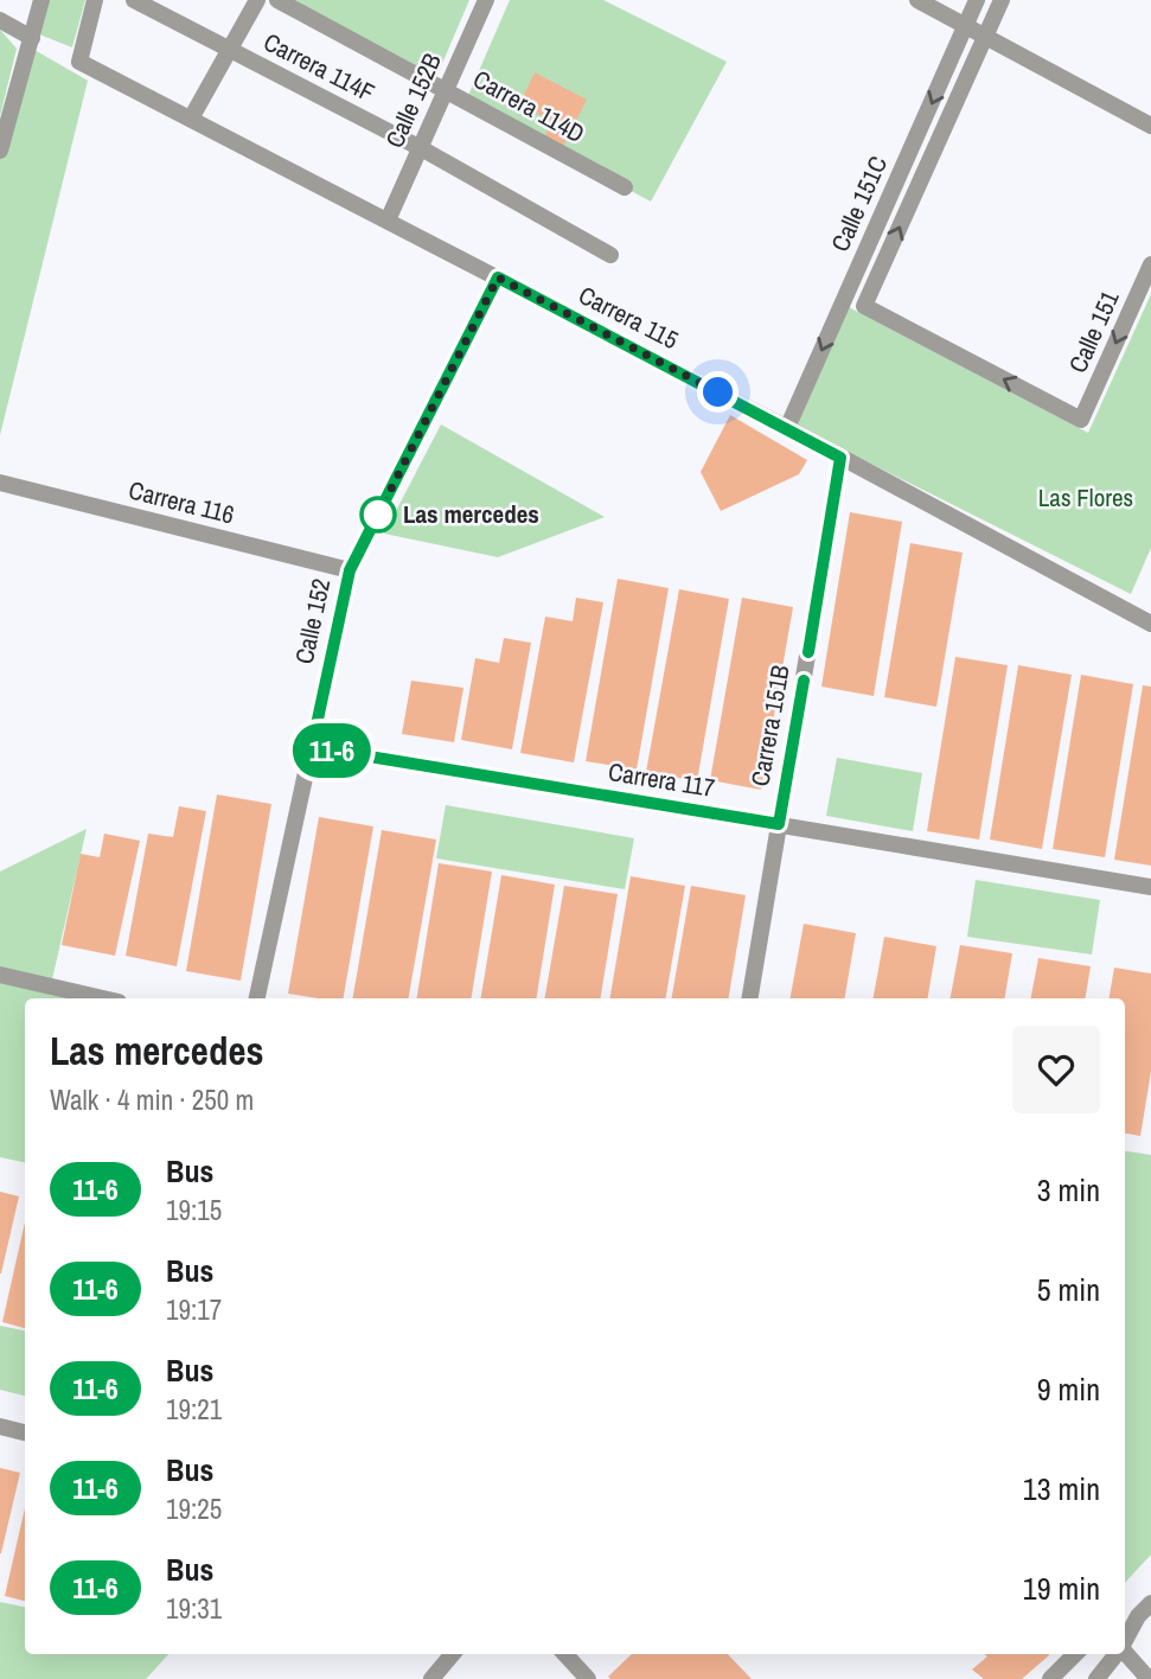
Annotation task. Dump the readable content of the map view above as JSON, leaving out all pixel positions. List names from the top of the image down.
{
  "streets": {
    "street": [
      "Carrera 114F",
      "Calle 152B",
      "Carrera 114D",
      "Calle 151C",
      "Carrera 115",
      "Calle 151",
      "Carrera 116",
      "Calle 152",
      "Carrera 151B",
      "Carrera 117"
    ]
  },
  "crossings": [
    ["Carrera 114F", "Calle 152B"],
    ["Calle 152B", "Carrera 114D"],
    ["Calle 152B", "Carrera 115"],
    ["Calle 151C", "Carrera 115"],
    ["Calle 151C", "Calle 151"],
    ["Carrera 115", "Calle 152"],
    ["Carrera 115", "Carrera 151B"],
    ["Carrera 116", "Calle 152"],
    ["Calle 152", "Carrera 117"],
    ["Carrera 151B", "Carrera 117"]
  ],
  "one_way": ["Calle 151"],
  "parks": ["Las Flores"],
  "places": ["Las mercedes"],
  "lines": ["bus line 11-6"],
  "page": {
    "on_map": "11-6",
    "heading": ["Las mercedes", "Walk · 4 min · 250 m"],
    "list": [
      {
        "mark": "11-6",
        "name": "Bus",
        "note": "19:15",
        "value": "3 min"
      },
      {
        "mark": "11-6",
        "name": "Bus",
        "note": "19:17",
        "value": "5 min"
      },
      {
        "mark": "11-6",
        "name": "Bus",
        "note": "19:21",
        "value": "9 min"
      },
      {
        "mark": "11-6",
        "name": "Bus",
        "note": "19:25",
        "value": "13 min"
      },
      {
        "mark": "11-6",
        "name": "Bus",
        "note": "19:31",
        "value": "19 min"
      }
    ]
  }
}
